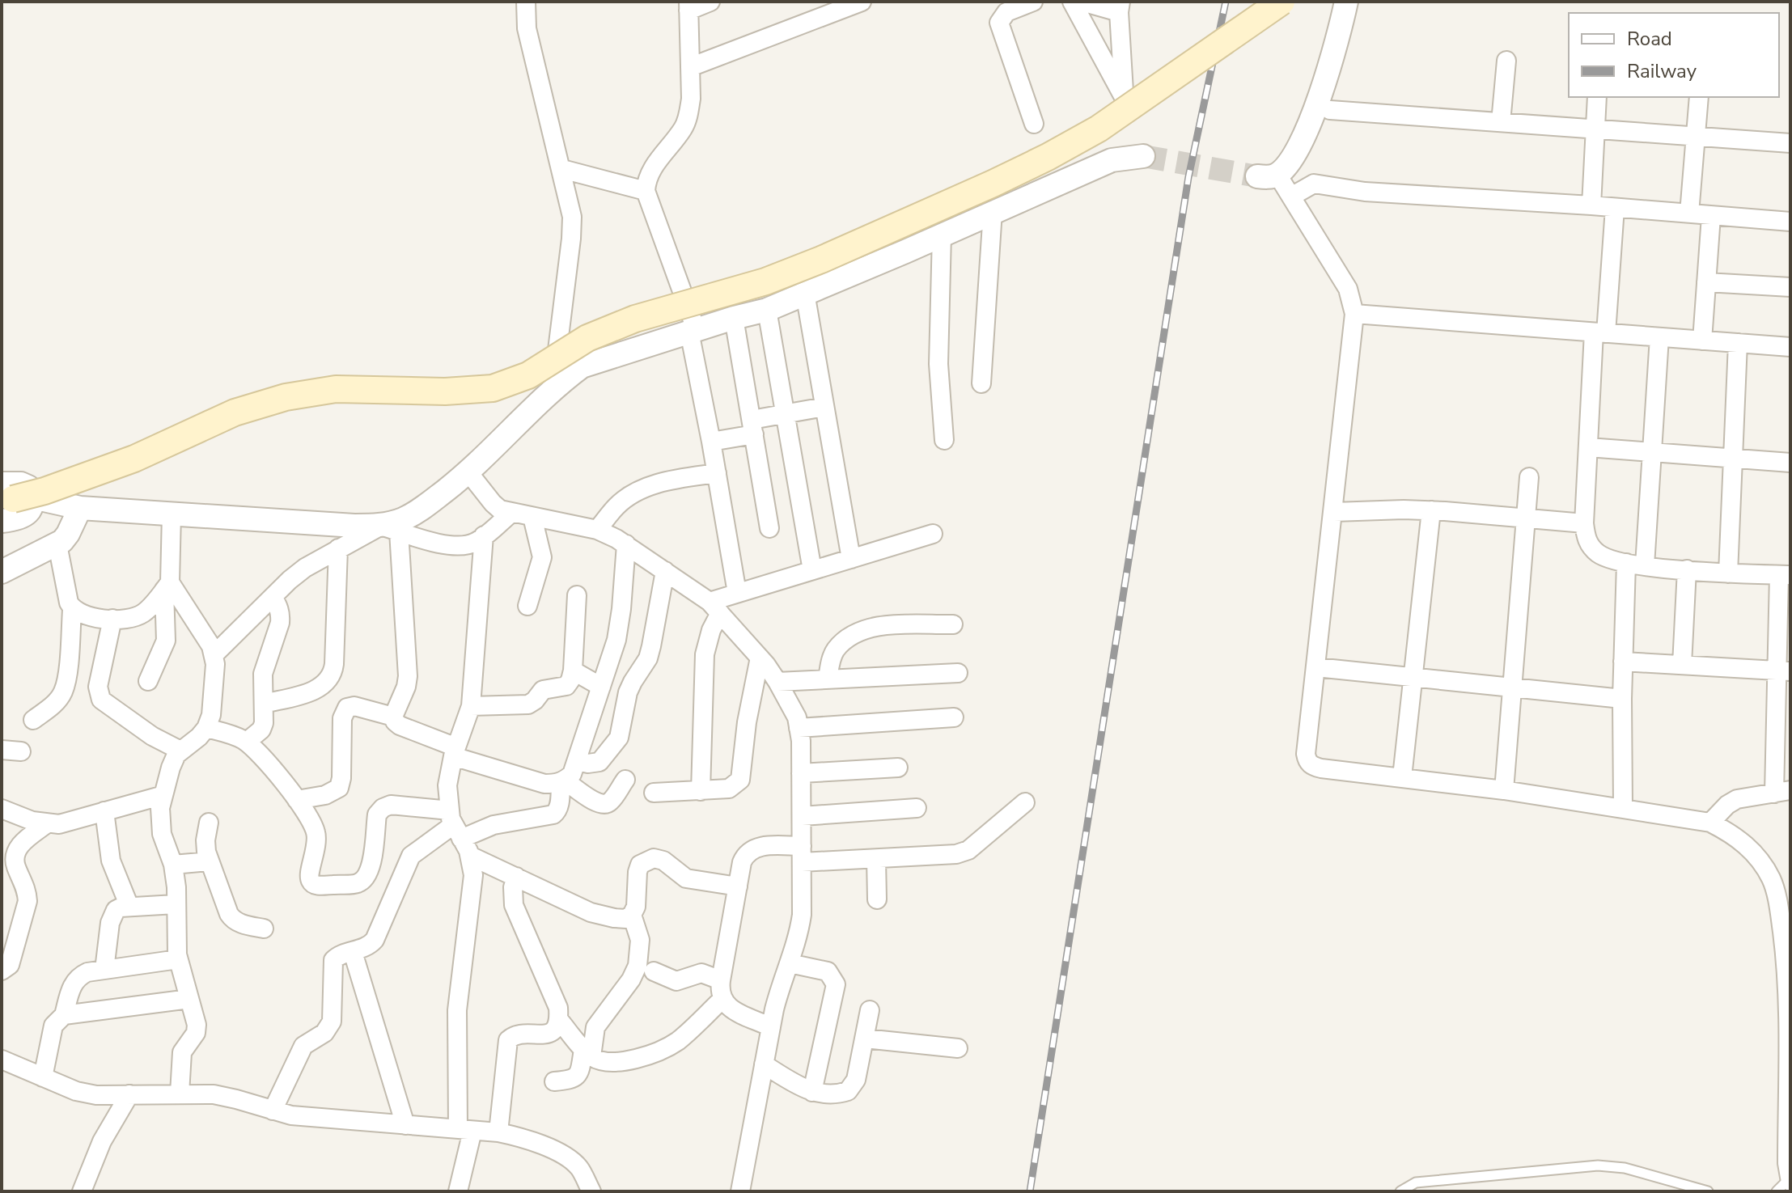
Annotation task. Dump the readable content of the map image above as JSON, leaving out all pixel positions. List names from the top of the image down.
{
  "legend": ["Road", "Railway"]
}
